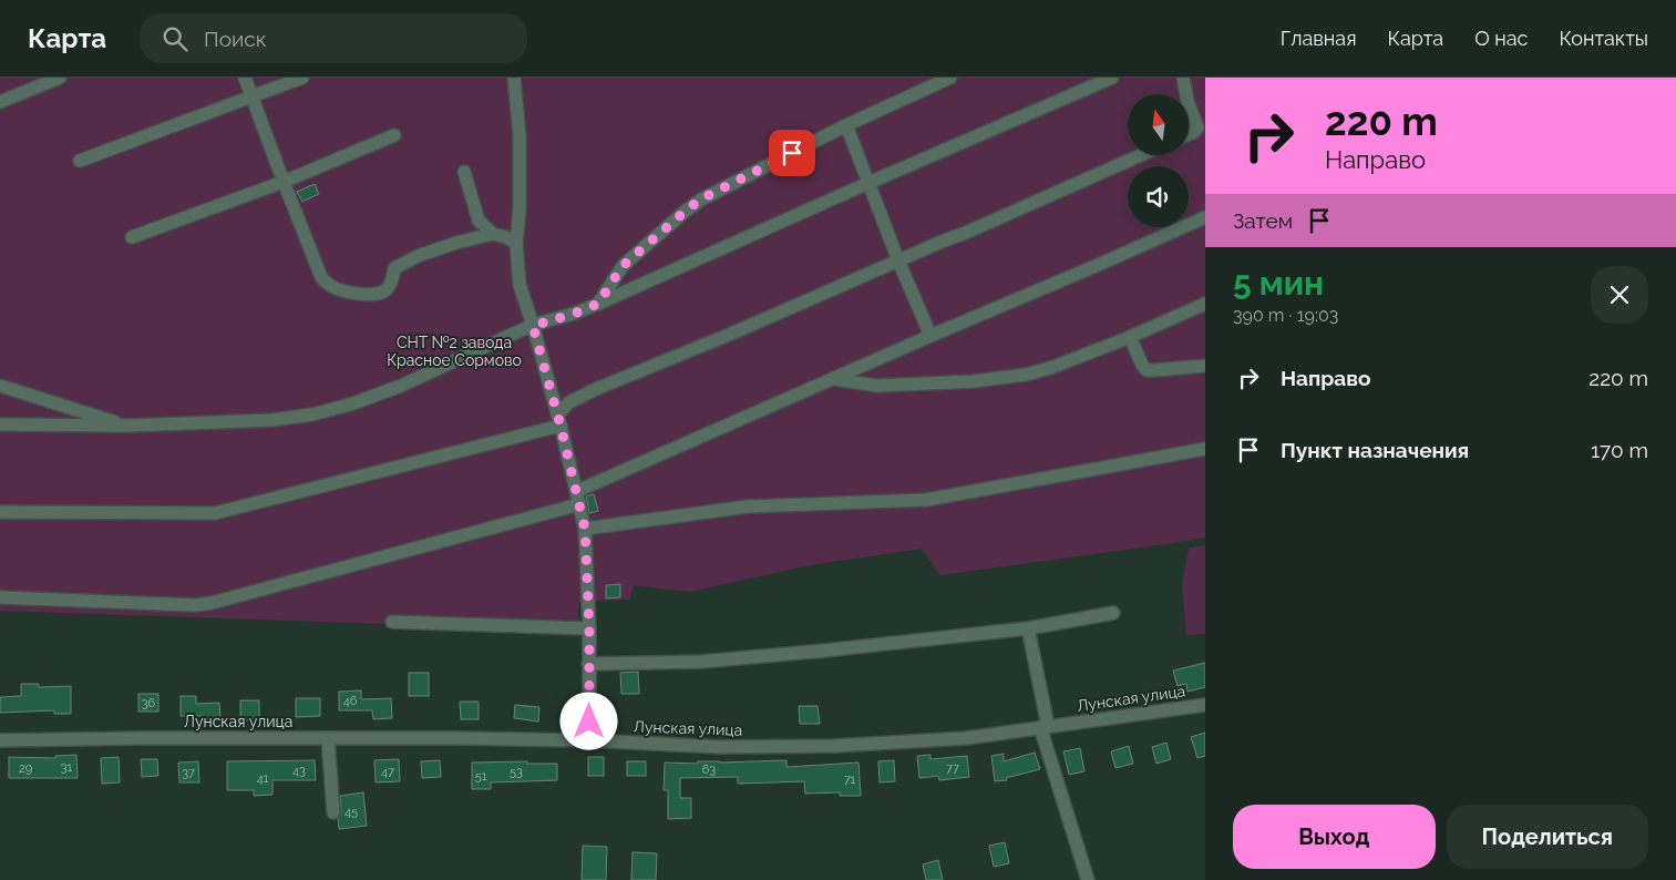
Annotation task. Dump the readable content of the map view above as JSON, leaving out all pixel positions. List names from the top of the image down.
{
  "streets": {
    "street": ["Лунская улица"]
  },
  "parks": ["СНТ №2 завода Красное Сормово"],
  "house_numbers": [
    "46",
    "36",
    "31",
    "29",
    "77",
    "63",
    "43",
    "47",
    "53",
    "37",
    "51",
    "41",
    "71",
    "45"
  ],
  "north": "top",
  "page": {
    "header": "Карта",
    "search": "Поиск",
    "nav": [
      "Главная",
      "Карта",
      "О нас",
      "Контакты"
    ],
    "turn": ["220 m", "Направо"],
    "then": "Затем",
    "heading": ["5 мин", "390 m · 19:03"],
    "list": [
      {
        "name": "Направо",
        "value": "220 m"
      },
      {
        "name": "Пункт назначения",
        "value": "170 m"
      }
    ],
    "buttons": ["Выход", "Поделиться"]
  }
}
